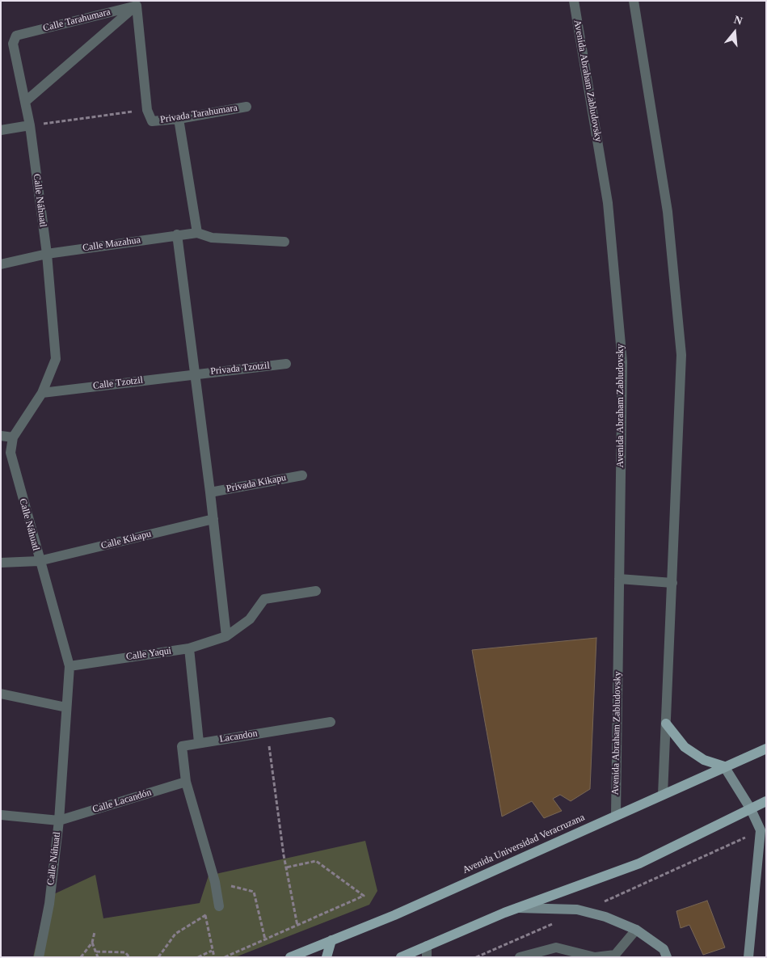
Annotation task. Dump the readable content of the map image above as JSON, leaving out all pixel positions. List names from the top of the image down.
{
  "streets": {
    "main road": ["Avenida Universidad Veracruzana"],
    "street": [
      "Calle Tarahumara",
      "Avenida Abraham Zabludovsky",
      "Privada Tarahumara",
      "Calle Náhuatl",
      "Calle Mazahua",
      "Privada Tzotzil",
      "Calle Tzotzil",
      "Privada Kikapu",
      "Calle Kikapu",
      "Calle Yaqui",
      "Lacandon",
      "Calle Lacandón"
    ]
  },
  "crossings": [
    ["Calle Tarahumara", "Calle Náhuatl"],
    ["Avenida Abraham Zabludovsky", "Avenida Universidad Veracruzana"],
    ["Calle Náhuatl", "Calle Mazahua"],
    ["Calle Náhuatl", "Calle Tzotzil"],
    ["Calle Náhuatl", "Calle Kikapu"],
    ["Calle Náhuatl", "Calle Yaqui"],
    ["Calle Náhuatl", "Calle Lacandón"],
    ["Privada Tzotzil", "Calle Tzotzil"],
    ["Lacandon", "Calle Lacandón"]
  ],
  "north": "top"
}
